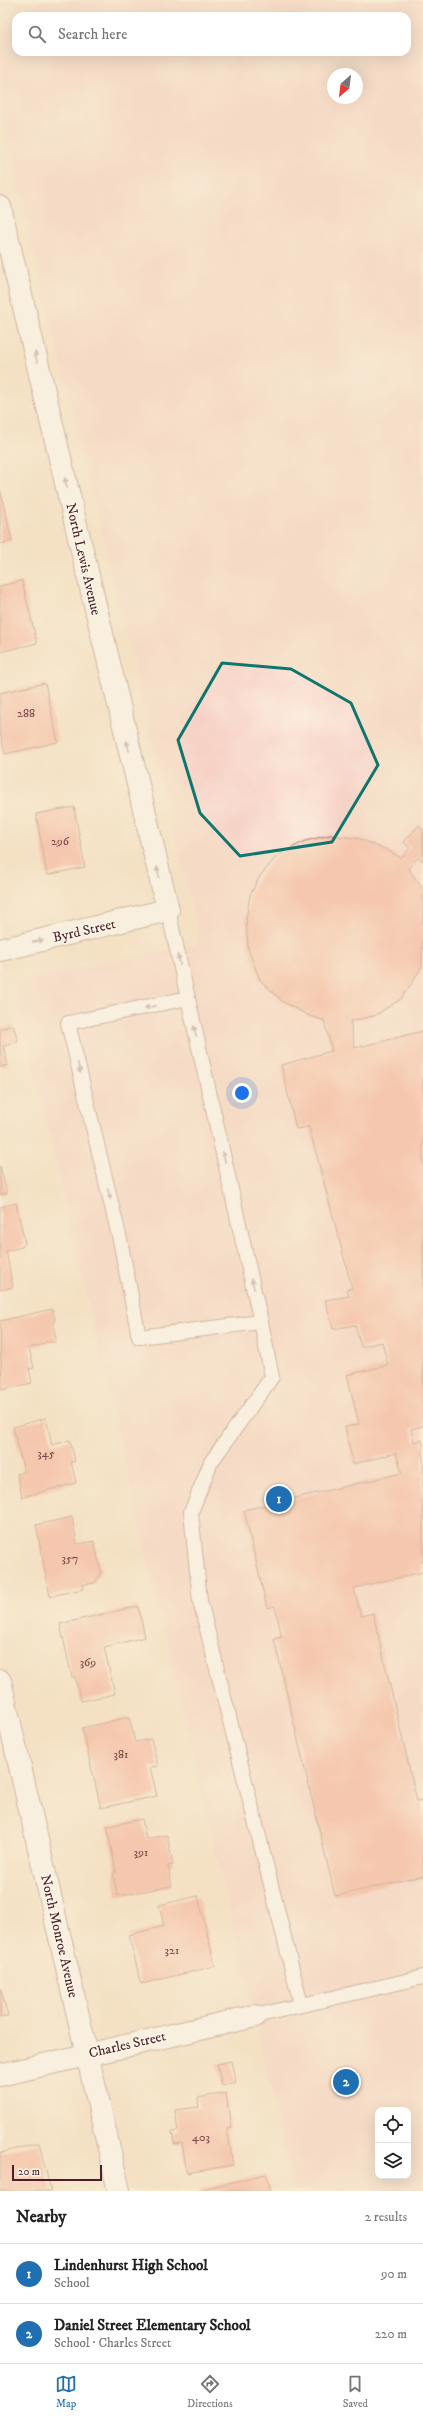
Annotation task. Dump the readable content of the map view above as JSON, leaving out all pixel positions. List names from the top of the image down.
{
  "streets": {
    "street": [
      "North Lewis Avenue",
      "Byrd Street",
      "North Monroe Avenue",
      "Charles Street"
    ]
  },
  "crossings": [
    ["North Lewis Avenue", "Byrd Street"],
    ["North Monroe Avenue", "Charles Street"]
  ],
  "one_way": ["North Lewis Avenue", "Byrd Street"],
  "house_numbers": [
    "288",
    "296",
    "345",
    "357",
    "369",
    "381",
    "391",
    "321",
    "403"
  ],
  "scale_bar": "20 m",
  "north": "bottom left",
  "page": {
    "search": "Search here",
    "pins": ["1", "2"],
    "scale": "20 m",
    "heading": ["Nearby", "2 results"],
    "list": [
      {
        "mark": "1",
        "name": "Lindenhurst High School",
        "note": "School",
        "value": "90 m"
      },
      {
        "mark": "2",
        "name": "Daniel Street Elementary School",
        "note": "School · Charles Street",
        "value": "220 m"
      }
    ],
    "nav": ["Map", "Directions", "Saved"]
  }
}
